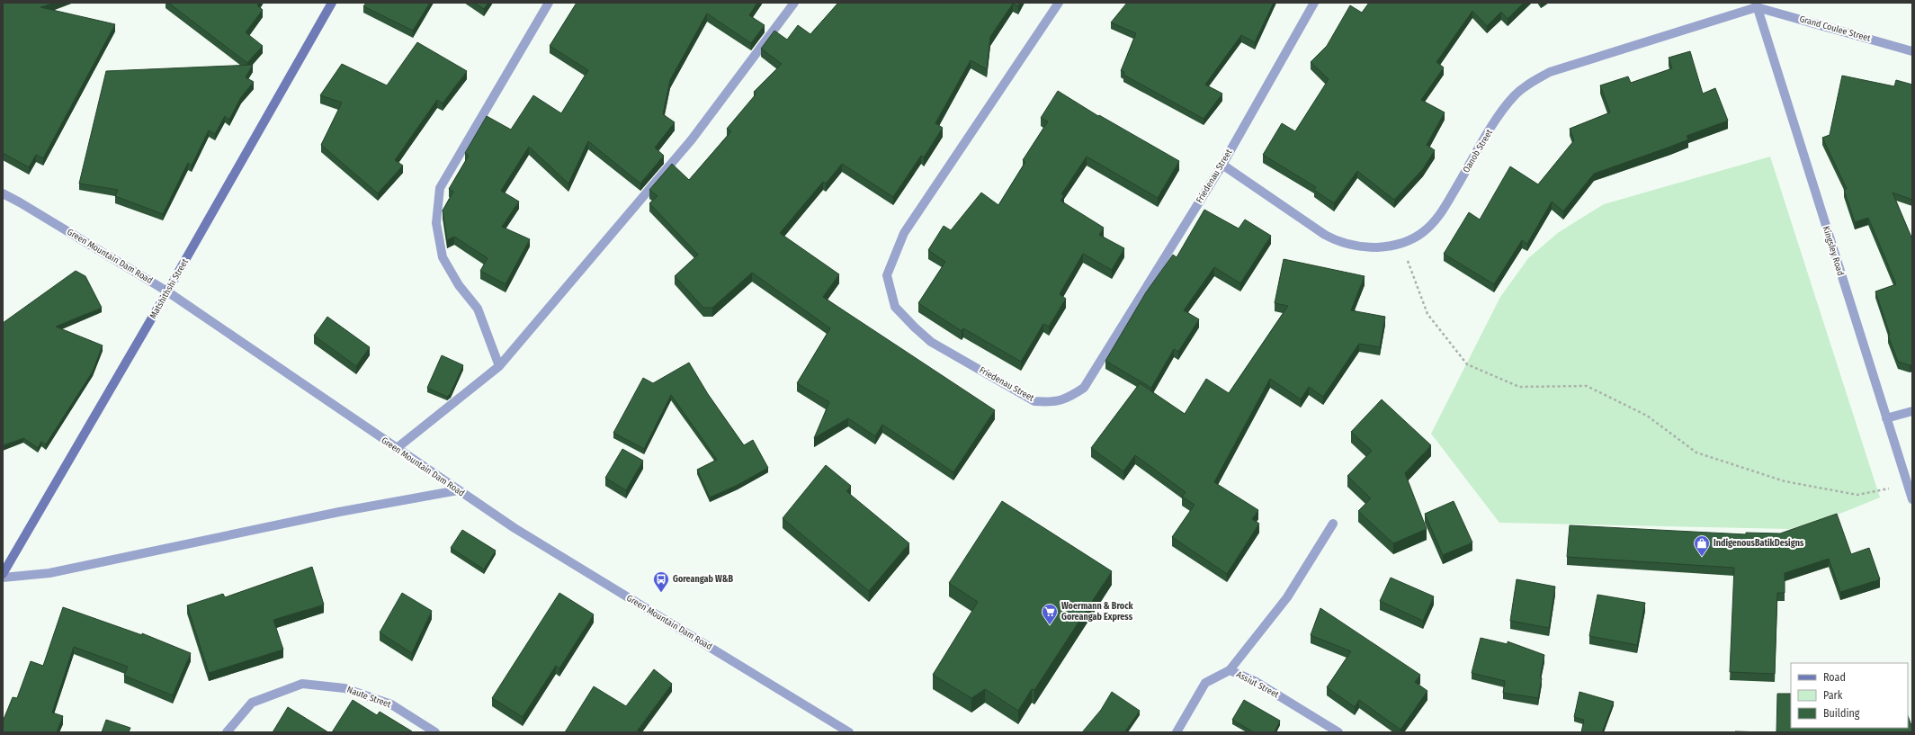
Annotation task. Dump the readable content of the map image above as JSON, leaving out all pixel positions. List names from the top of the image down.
{
  "streets": {
    "main road": ["Matshithshi Street"],
    "street": [
      "Grand Coulee Street",
      "Oanob Street",
      "Friedenau Street",
      "Kingsley Road",
      "Green Mountain Dam Road",
      "Assiut Street",
      "Naute Street"
    ]
  },
  "crossings": [
    ["Grand Coulee Street", "Oanob Street"],
    ["Grand Coulee Street", "Kingsley Road"],
    ["Oanob Street", "Friedenau Street"],
    ["Oanob Street", "Kingsley Road"],
    ["Green Mountain Dam Road", "Matshithshi Street"]
  ],
  "places": {
    "shop": ["IndigenousBatikDesigns"],
    "bus stop": ["Goreangab W&B"],
    "supermarket": ["Woermann & Brock Goreangab Express"]
  },
  "legend": ["Road", "Park", "Building"]
}
